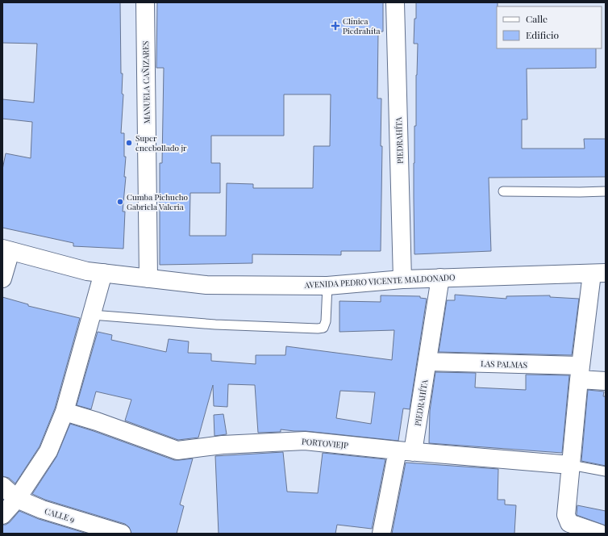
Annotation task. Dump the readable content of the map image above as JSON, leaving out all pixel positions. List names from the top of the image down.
{
  "streets": {
    "street": [
      "MANUELA CAÑIZARES",
      "PIEDRAHÍTA",
      "AVENIDA PEDRO VICENTE MALDONADO",
      "LAS PALMAS",
      "PORTOVIEJP",
      "CALLE 9"
    ]
  },
  "crossings": [
    ["MANUELA CAÑIZARES", "AVENIDA PEDRO VICENTE MALDONADO"],
    ["PIEDRAHÍTA", "AVENIDA PEDRO VICENTE MALDONADO"],
    ["PIEDRAHÍTA", "LAS PALMAS"],
    ["PIEDRAHÍTA", "PORTOVIEJP"]
  ],
  "places": {
    "health": ["Clínica Piedrahíta"],
    "other": ["Super encebollado jr", "Cumba Pichucho Gabriela Valeria"]
  },
  "legend": ["Calle", "Edificio"]
}
